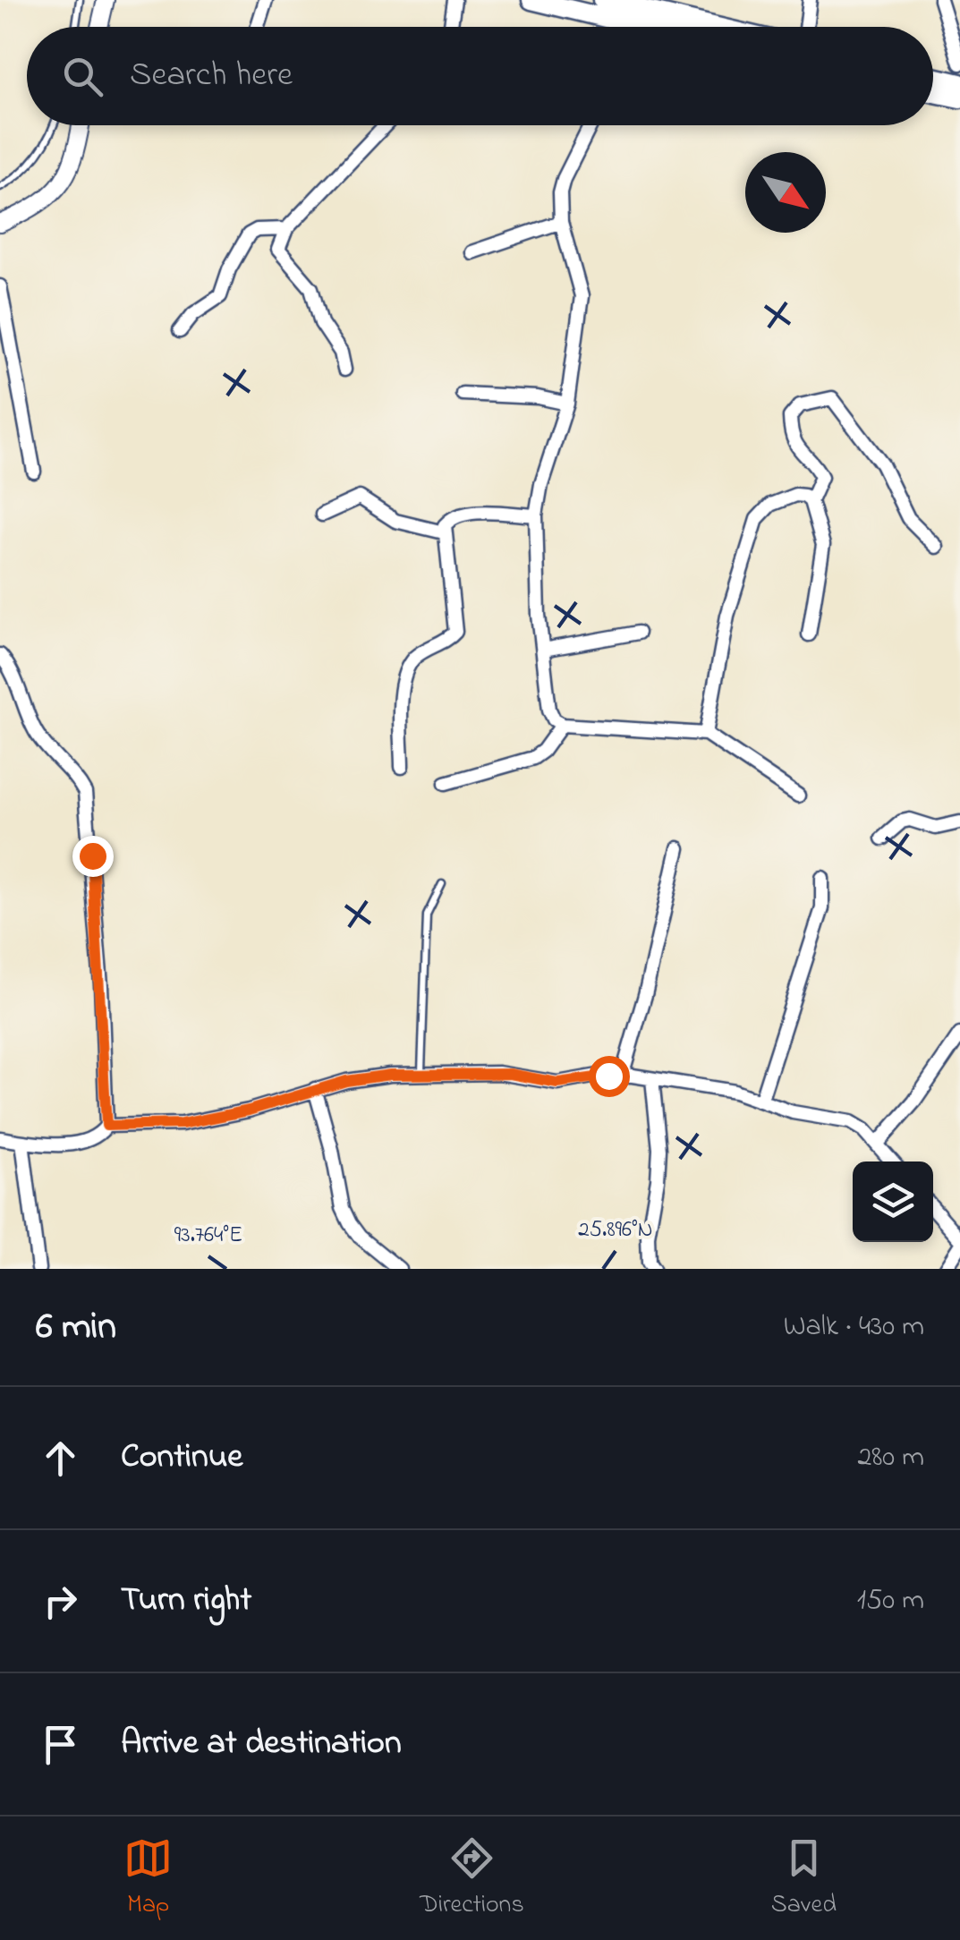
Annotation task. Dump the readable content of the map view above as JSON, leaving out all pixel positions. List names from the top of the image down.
{
  "north": "bottom right",
  "page": {
    "search": "Search here",
    "heading": ["6 min", "Walk · 430 m"],
    "list": [
      ["Continue", "280 m"],
      ["Turn right", "150 m"],
      "Arrive at destination"
    ],
    "nav": ["Map", "Directions", "Saved"]
  },
  "coordinates": ["25.896°N", "93.764°E"]
}
